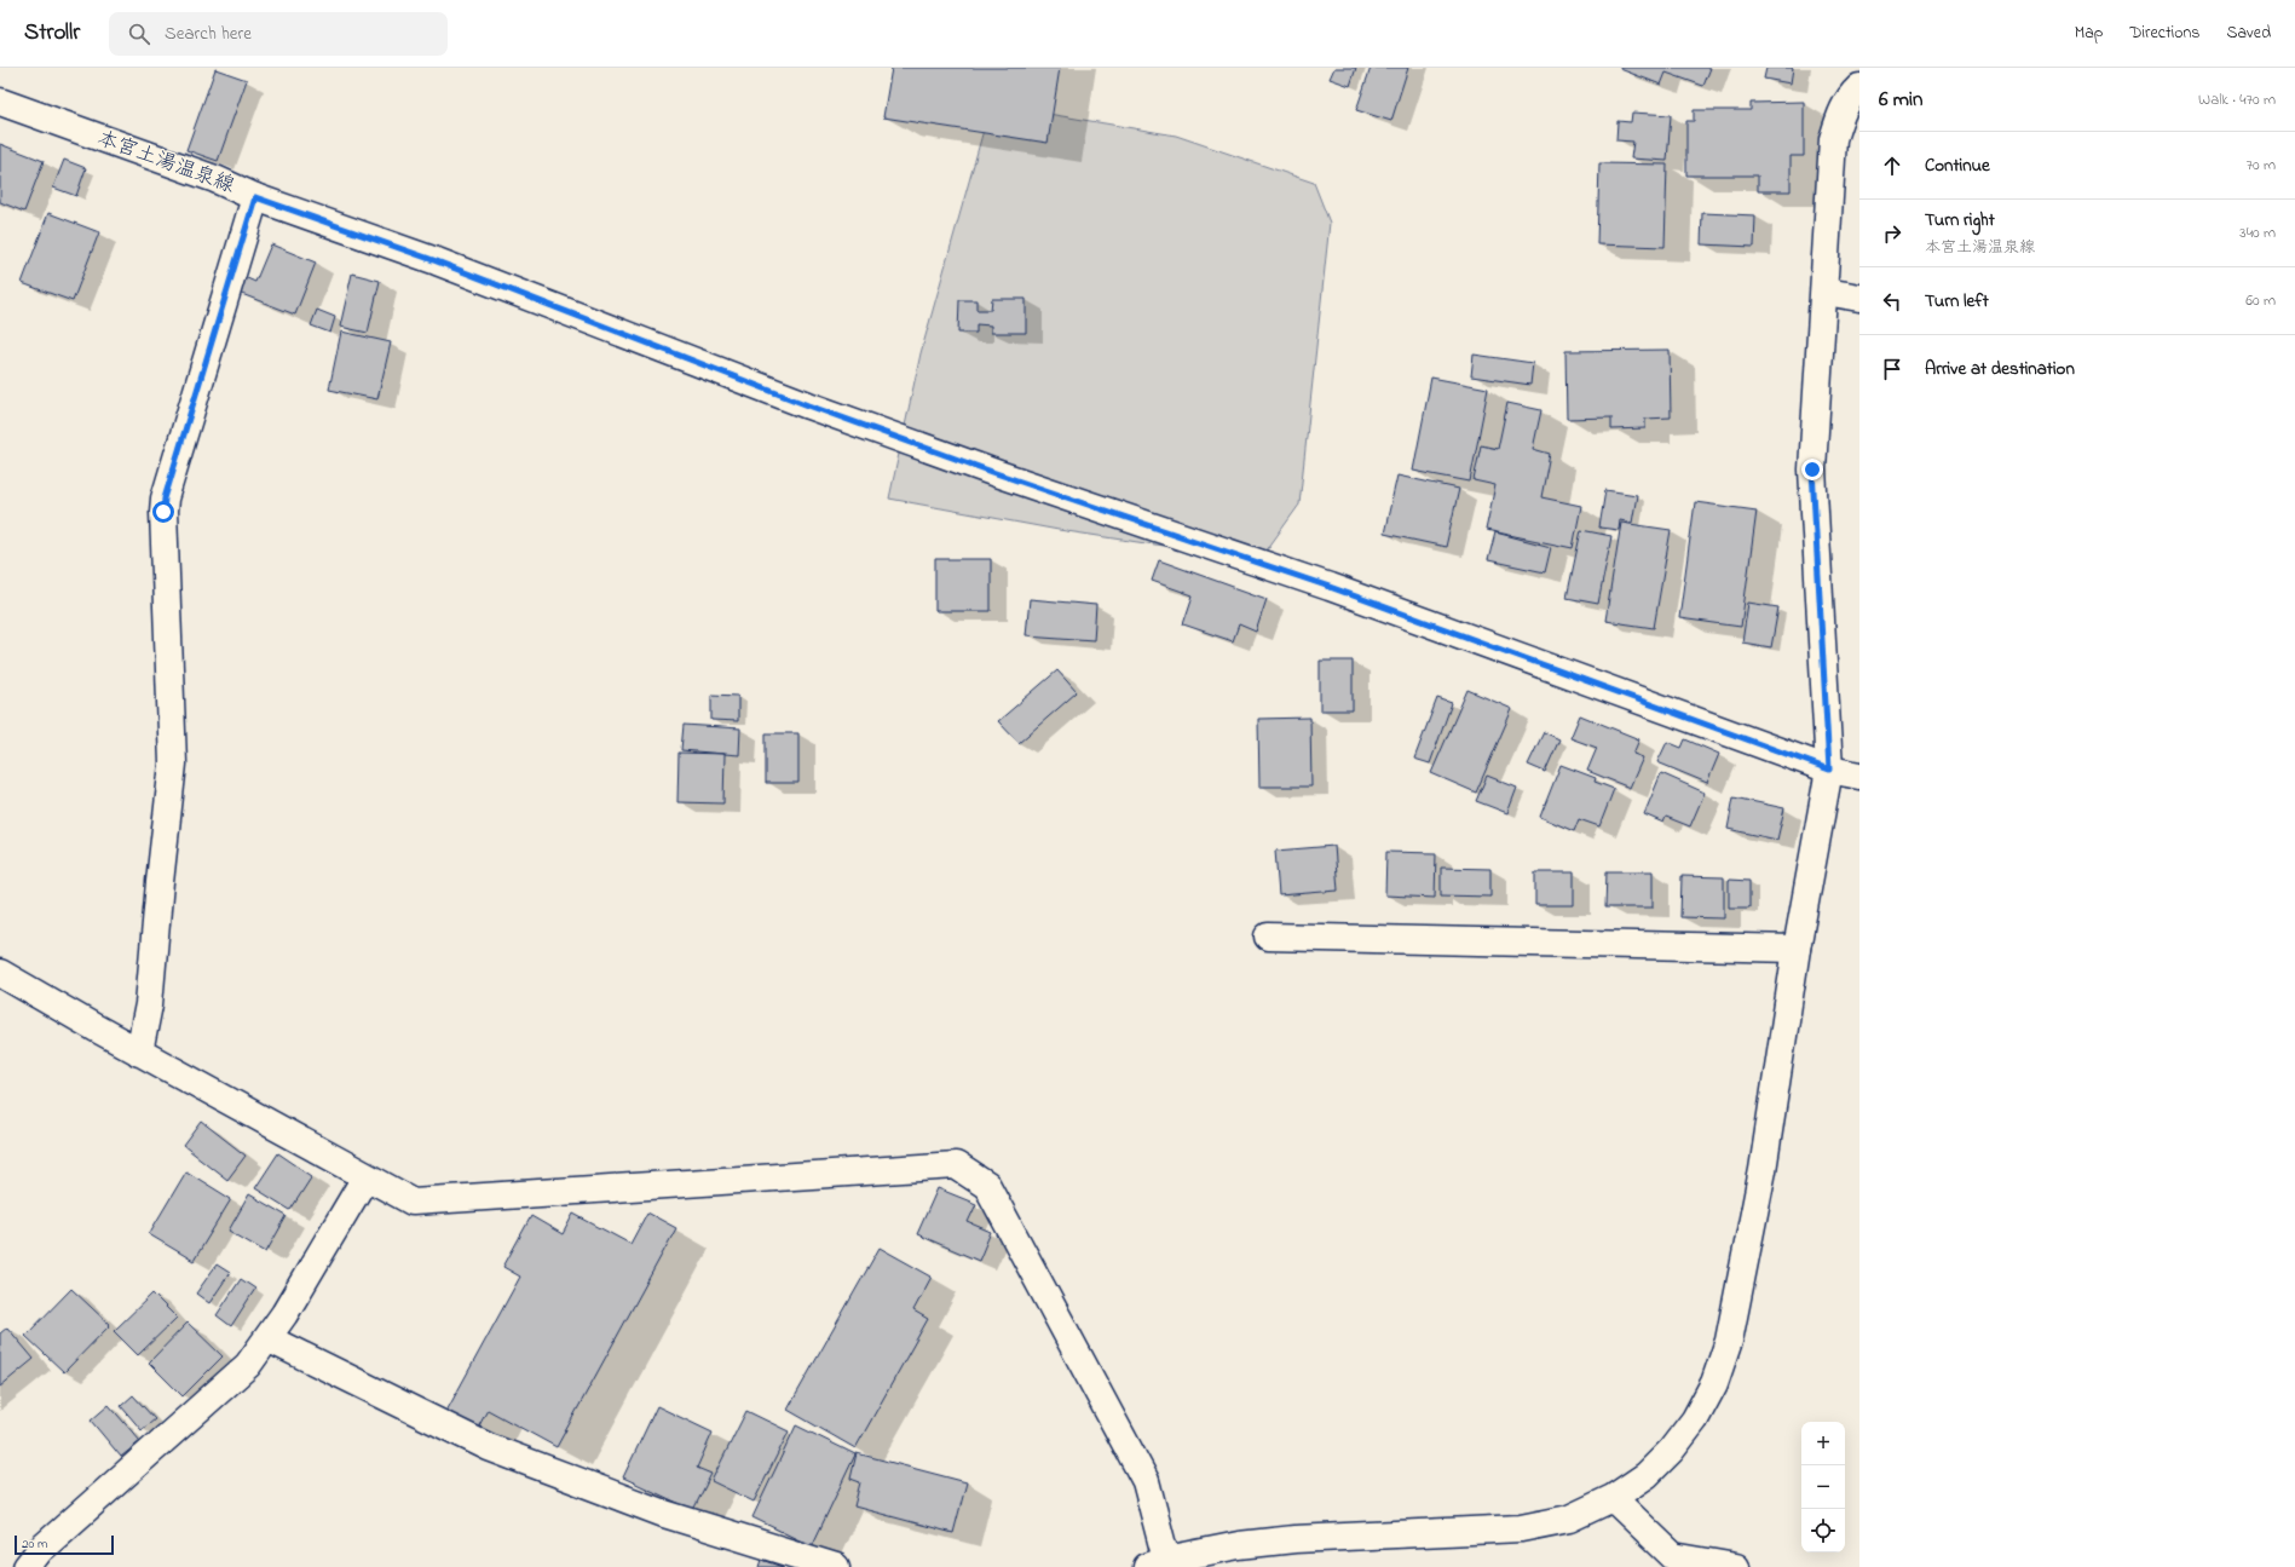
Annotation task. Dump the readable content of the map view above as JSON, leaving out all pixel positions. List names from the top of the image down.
{
  "streets": {
    "street": ["本宮土湯温泉線"]
  },
  "scale_bar": "20 m",
  "page": {
    "header": "Strollr",
    "search": "Search here",
    "nav": ["Map", "Directions", "Saved"],
    "heading": ["6 min", "Walk · 470 m"],
    "list": [
      ["Continue", "70 m"],
      ["Turn right", "本宮土湯温泉線", "340 m"],
      ["Turn left", "60 m"],
      "Arrive at destination"
    ],
    "map_buttons": ["+", "−"],
    "scale": "20 m"
  }
}
